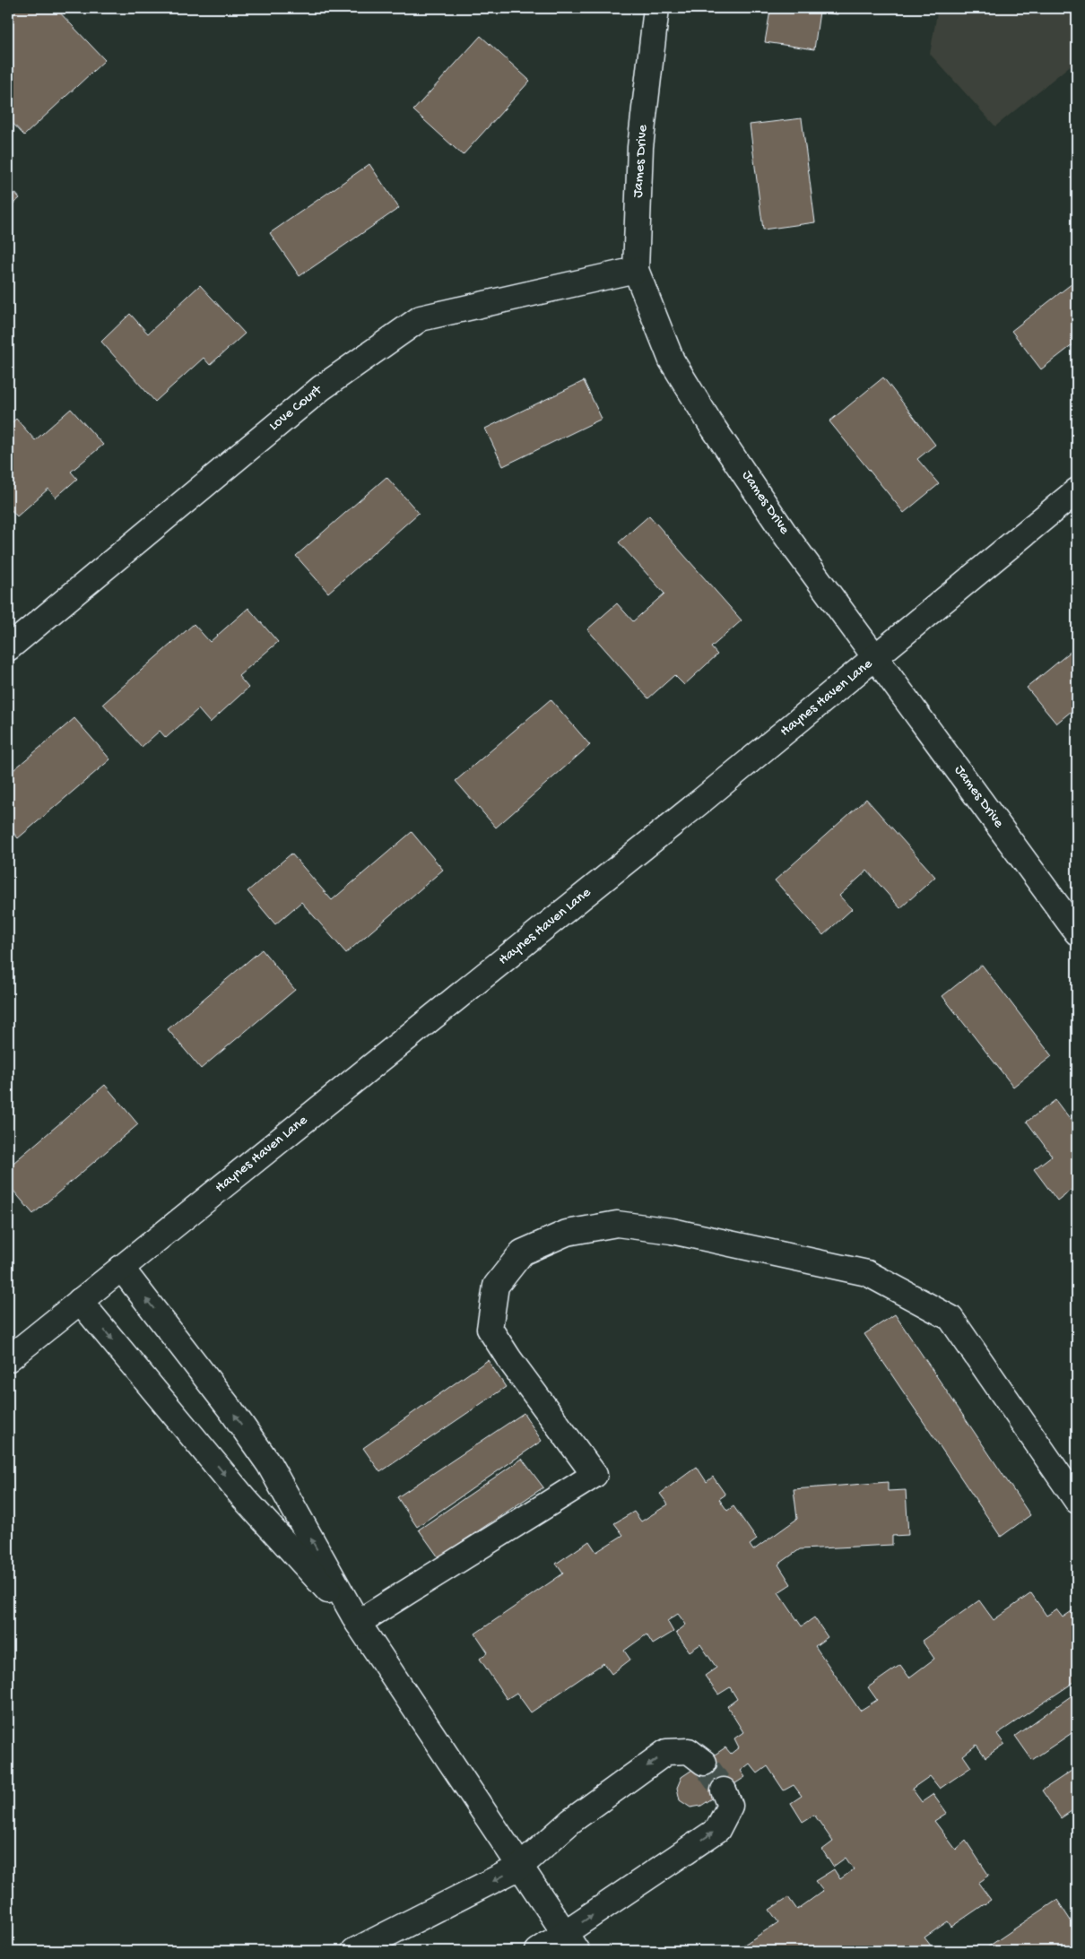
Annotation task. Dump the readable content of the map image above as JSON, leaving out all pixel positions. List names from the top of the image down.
{
  "streets": {
    "street": ["James Drive", "Love Court", "Haynes Haven Lane"]
  },
  "crossings": [
    ["James Drive", "Love Court"],
    ["James Drive", "Haynes Haven Lane"]
  ]
}
